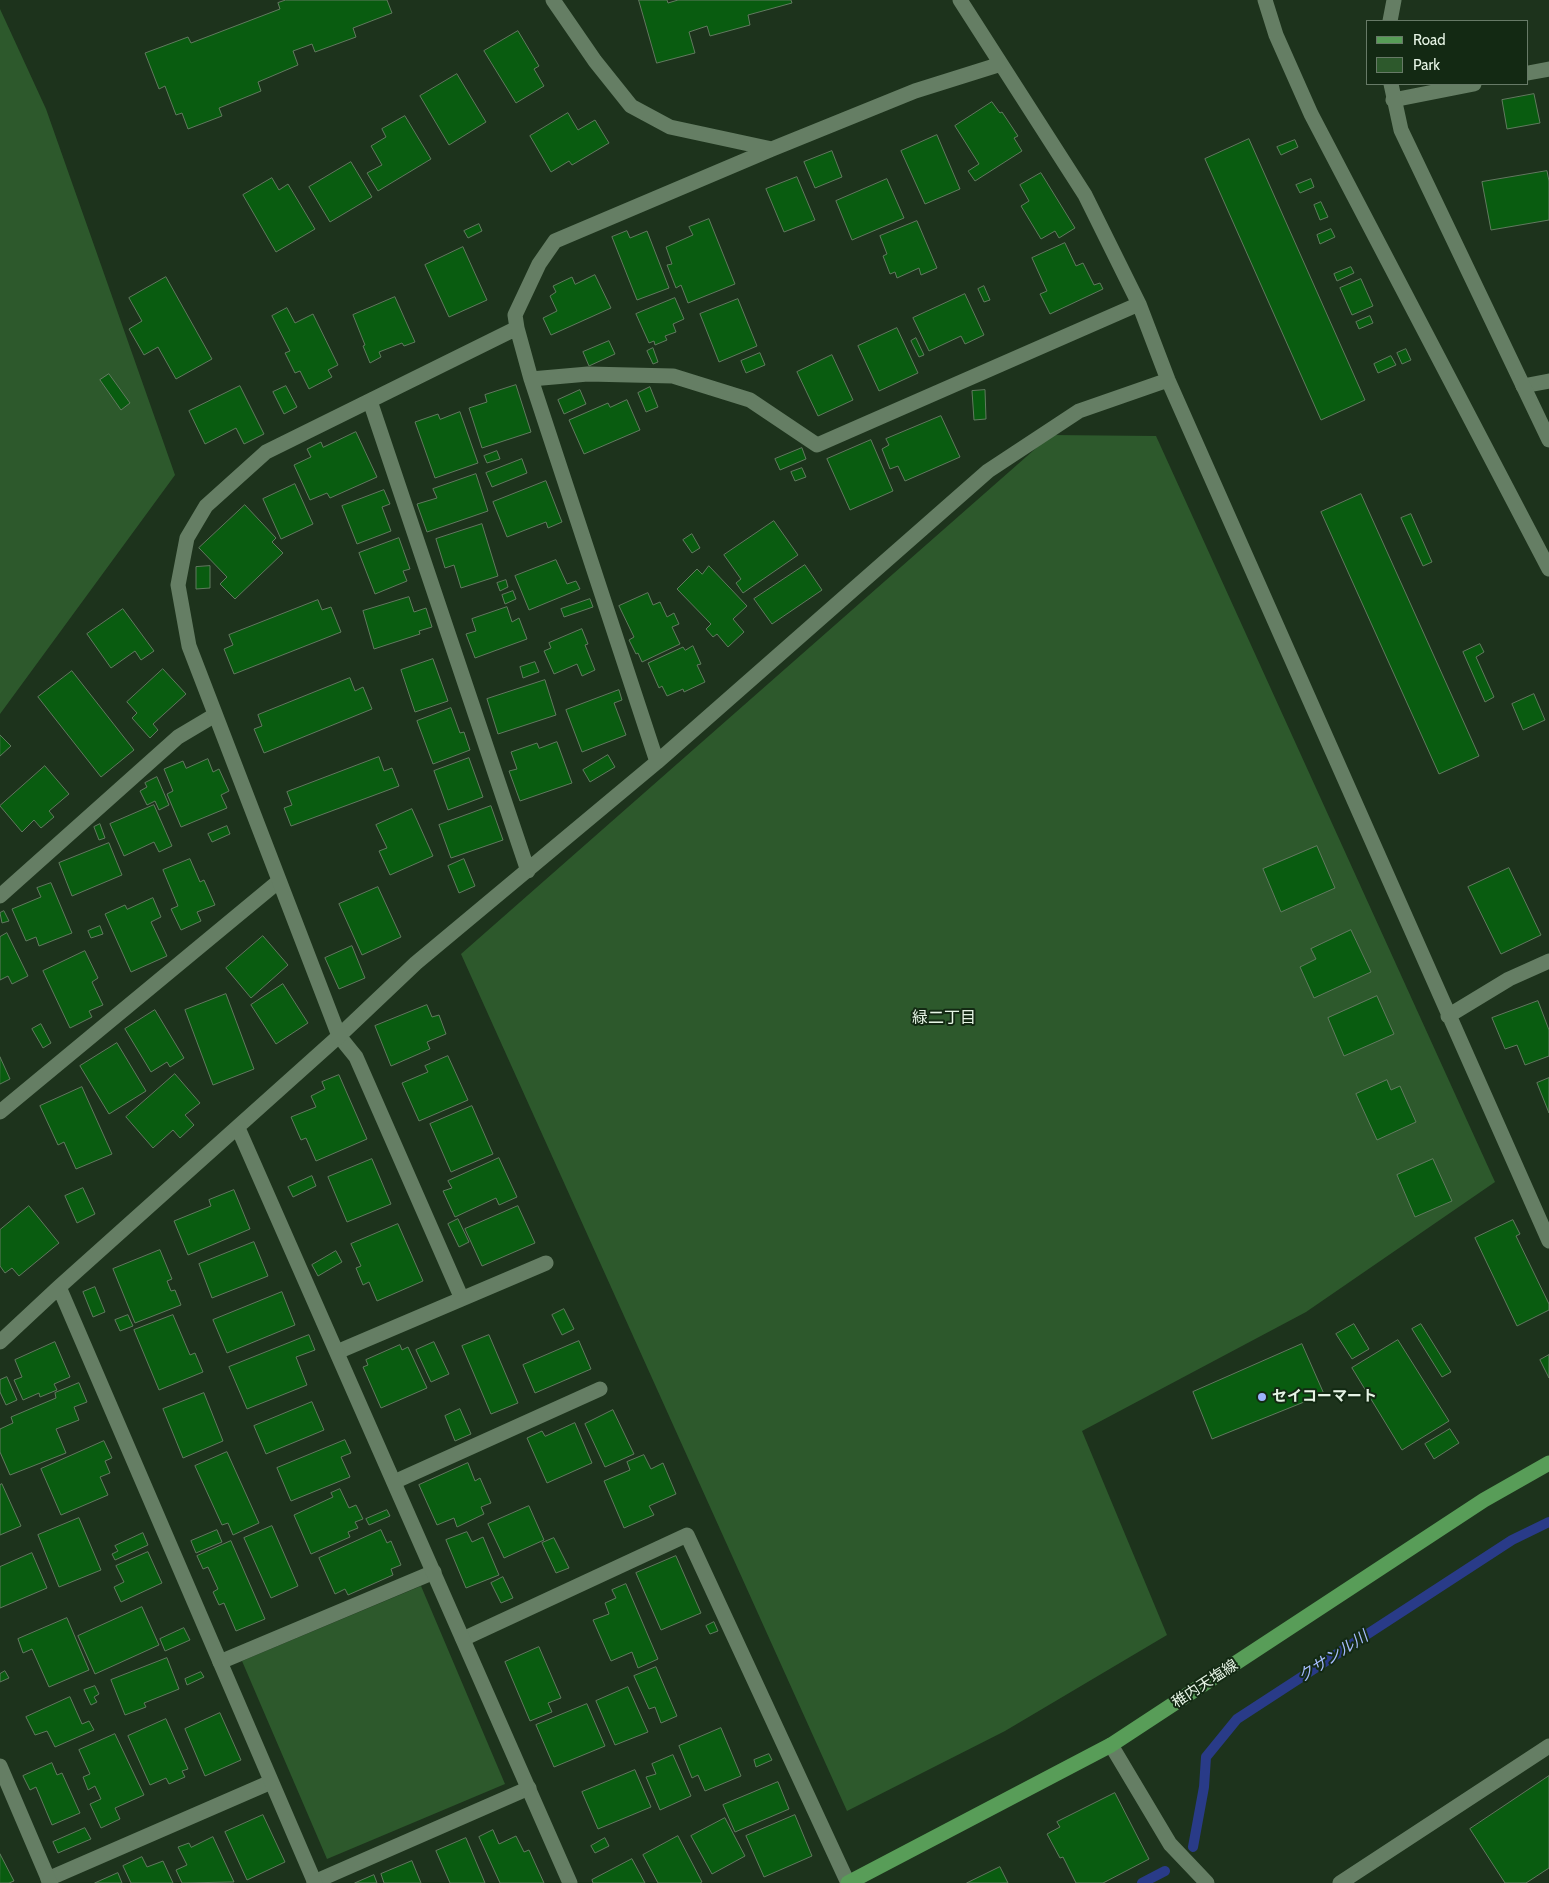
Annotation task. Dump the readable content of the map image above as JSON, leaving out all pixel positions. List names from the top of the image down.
{
  "streets": {
    "main road": ["稚内天塩線"]
  },
  "districts": ["緑二丁目"],
  "water": ["クサンル川"],
  "places": ["セイコーマート"],
  "legend": ["Road", "Park"]
}
